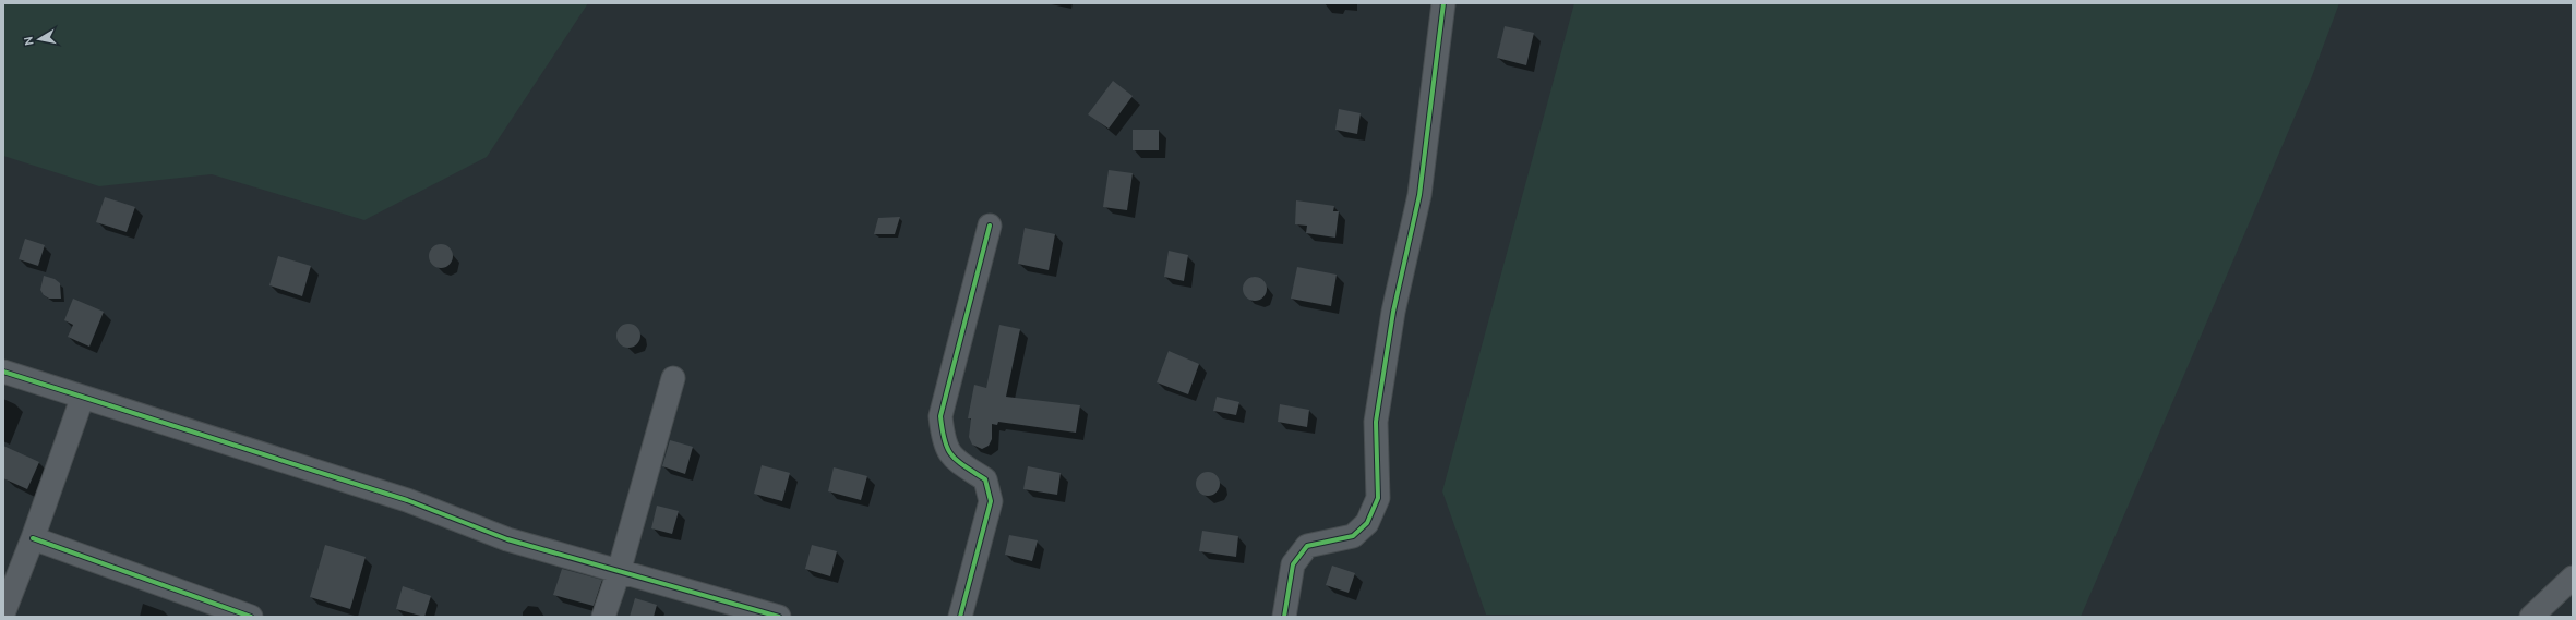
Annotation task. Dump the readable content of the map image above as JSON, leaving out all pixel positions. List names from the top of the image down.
{
  "north": "left"
}
